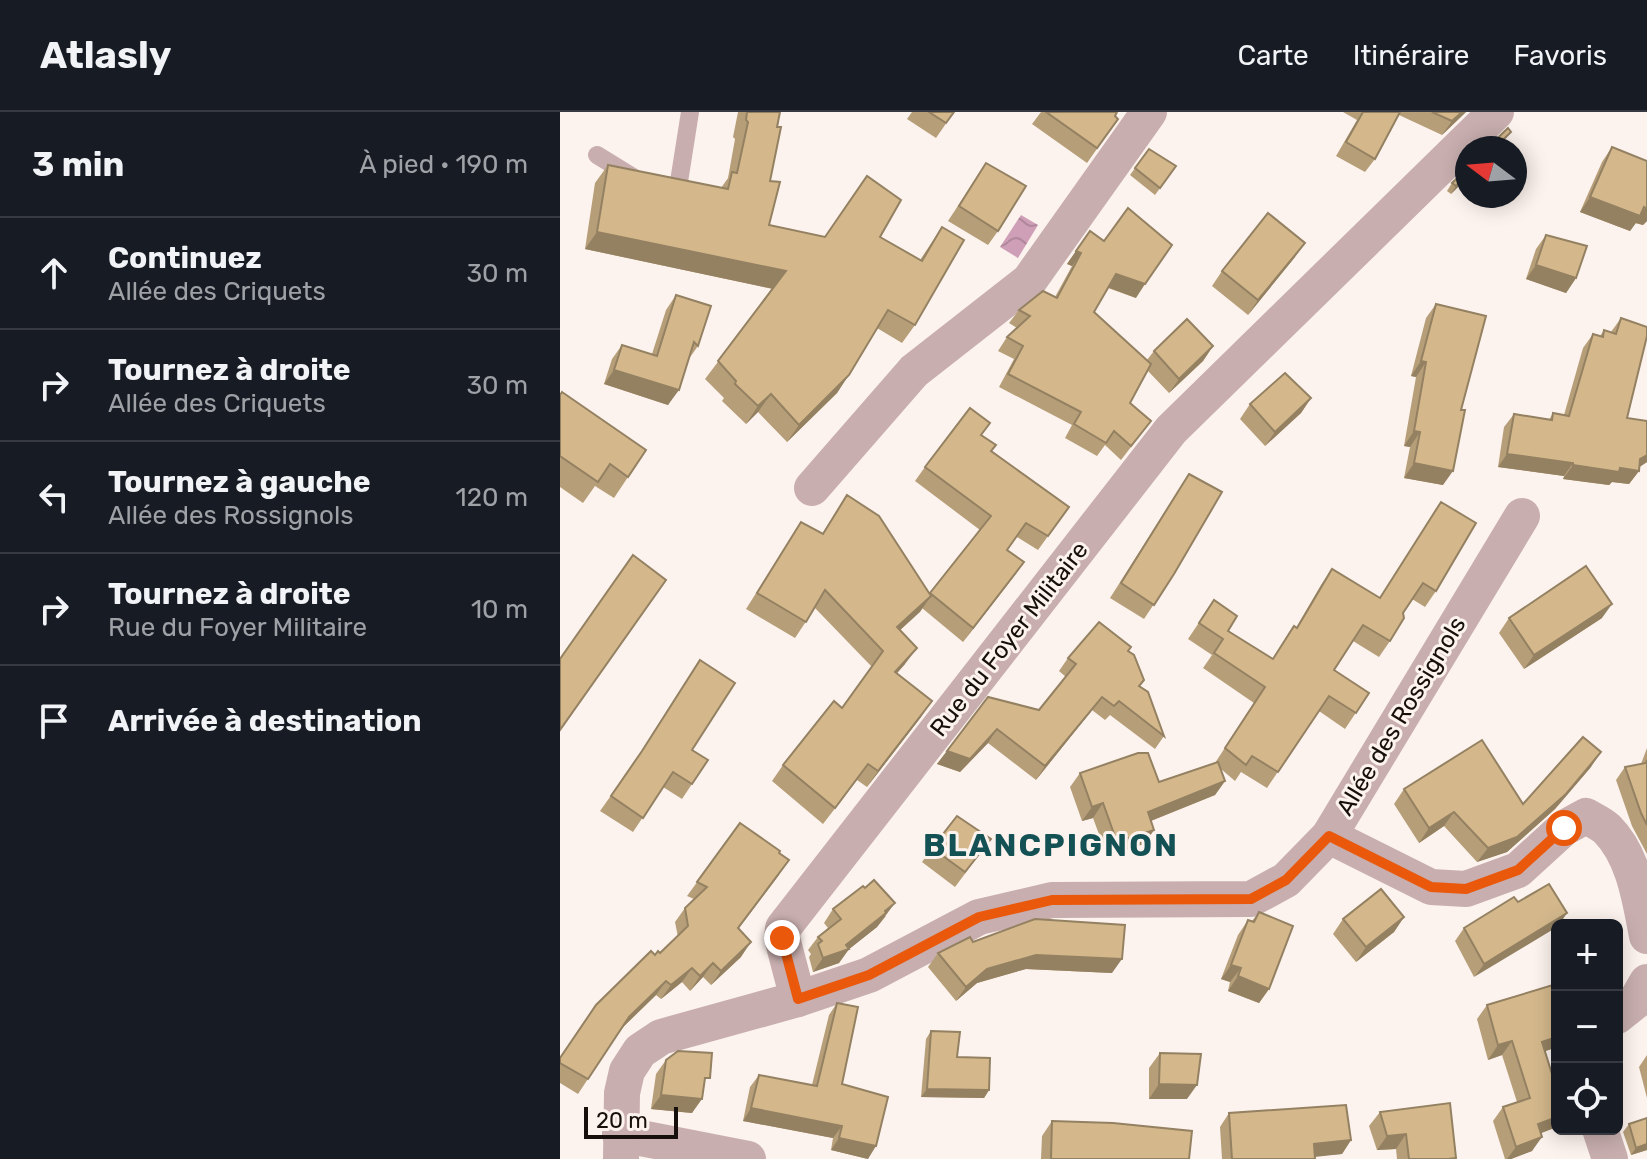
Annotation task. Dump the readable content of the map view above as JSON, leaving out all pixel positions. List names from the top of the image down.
{
  "streets": {
    "street": ["Rue du Foyer Militaire", "Allée des Rossignols"]
  },
  "crossings": [
    ["Rue du Foyer Militaire", "Allée des Rossignols"]
  ],
  "districts": ["BLANCPIGNON"],
  "scale_bar": "20 m",
  "north": "left",
  "page": {
    "header": "Atlasly",
    "nav": ["Carte", "Itinéraire", "Favoris"],
    "heading": ["3 min", "À pied · 190 m"],
    "list": [
      ["Continuez", "Allée des Criquets", "30 m"],
      ["Tournez à droite", "Allée des Criquets", "30 m"],
      ["Tournez à gauche", "Allée des Rossignols", "120 m"],
      ["Tournez à droite", "Rue du Foyer Militaire", "10 m"],
      "Arrivée à destination"
    ],
    "map_buttons": ["+", "−"],
    "scale": "20 m"
  }
}
